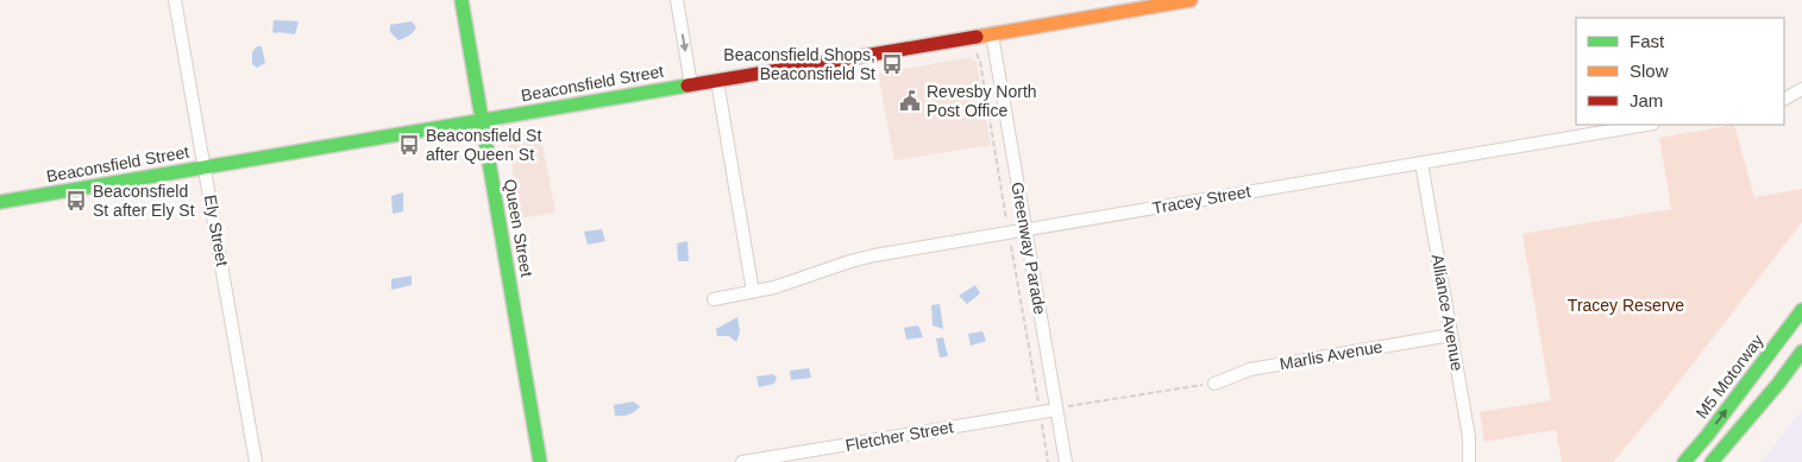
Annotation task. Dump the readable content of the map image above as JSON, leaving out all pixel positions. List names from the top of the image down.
{
  "streets": {
    "main road": ["Beaconsfield Street", "Queen Street", "M5 Motorway"],
    "street": [
      "Tracey Street",
      "Ely Street",
      "Greenway Parade",
      "Alliance Avenue",
      "Marlis Avenue",
      "Fletcher Street"
    ]
  },
  "crossings": [
    ["Beaconsfield Street", "Queen Street"],
    ["Beaconsfield Street", "Ely Street"],
    ["Beaconsfield Street", "Greenway Parade"],
    ["Tracey Street", "Greenway Parade"],
    ["Tracey Street", "Alliance Avenue"],
    ["Greenway Parade", "Fletcher Street"],
    ["Alliance Avenue", "Marlis Avenue"]
  ],
  "parks": ["Tracey Reserve"],
  "places": {
    "bus stop": ["Beaconsfield Shops, Beaconsfield St", "Beaconsfield St after Queen St", "Beaconsfield St after Ely St"],
    "public building": ["Revesby North Post Office"]
  },
  "legend": ["Fast", "Slow", "Jam"]
}
